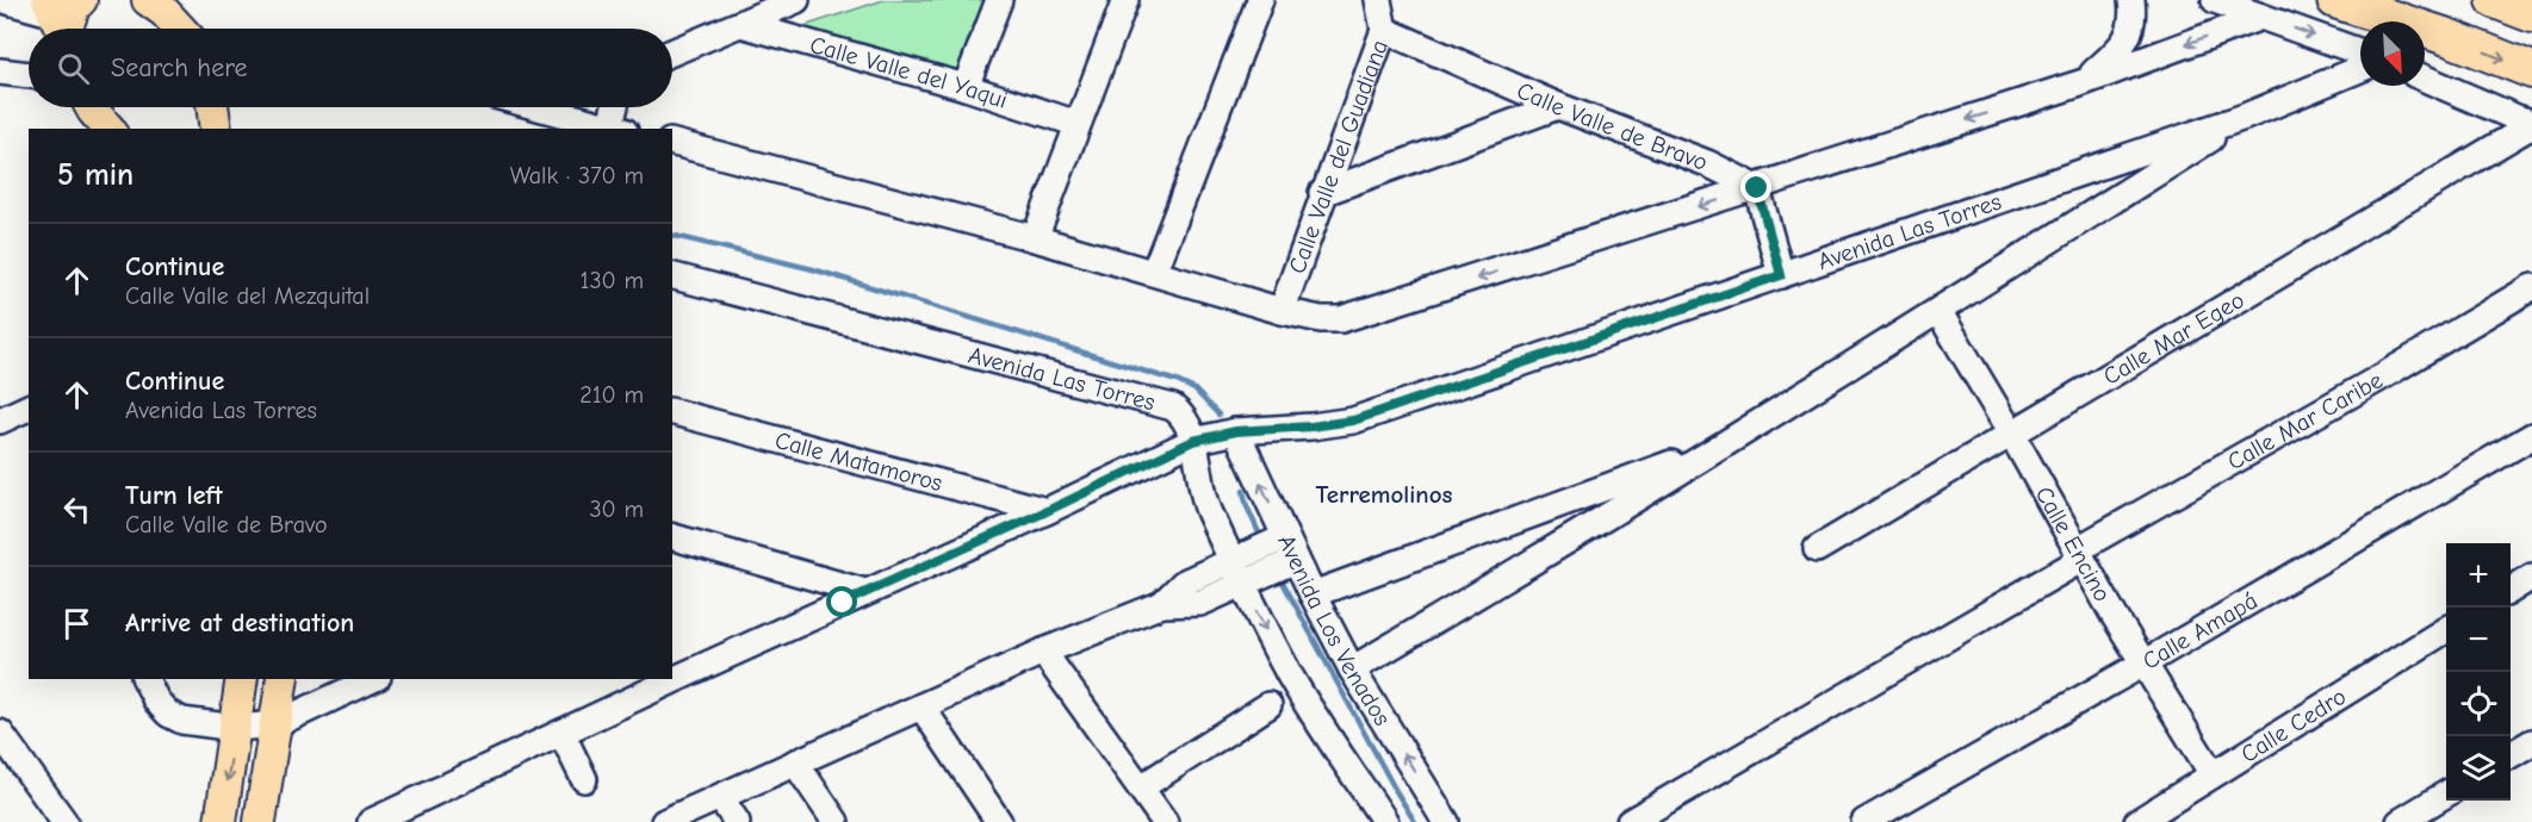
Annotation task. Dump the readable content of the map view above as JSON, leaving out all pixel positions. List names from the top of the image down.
{
  "streets": {
    "street": [
      "Calle Valle del Yaqui",
      "Calle Valle de Bravo",
      "Calle Valle del Guadiana",
      "Avenida Las Torres",
      "Calle Mar Egeo",
      "Calle Mar Caribe",
      "Calle Matamoros",
      "Calle Encino",
      "Avenida Los Venados",
      "Calle Amapá",
      "Calle Cedro"
    ]
  },
  "crossings": [
    ["Calle Valle de Bravo", "Calle Valle del Guadiana"],
    ["Avenida Las Torres", "Avenida Los Venados"],
    ["Calle Mar Egeo", "Calle Encino"],
    ["Calle Mar Caribe", "Calle Encino"],
    ["Calle Encino", "Calle Amapá"],
    ["Calle Encino", "Calle Cedro"]
  ],
  "districts": ["Terremolinos"],
  "north": "bottom right",
  "page": {
    "search": "Search here",
    "heading": ["5 min", "Walk · 370 m"],
    "list": [
      ["Continue", "Calle Valle del Mezquital", "130 m"],
      ["Continue", "Avenida Las Torres", "210 m"],
      ["Turn left", "Calle Valle de Bravo", "30 m"],
      "Arrive at destination"
    ],
    "map_buttons": ["+", "−"]
  }
}
